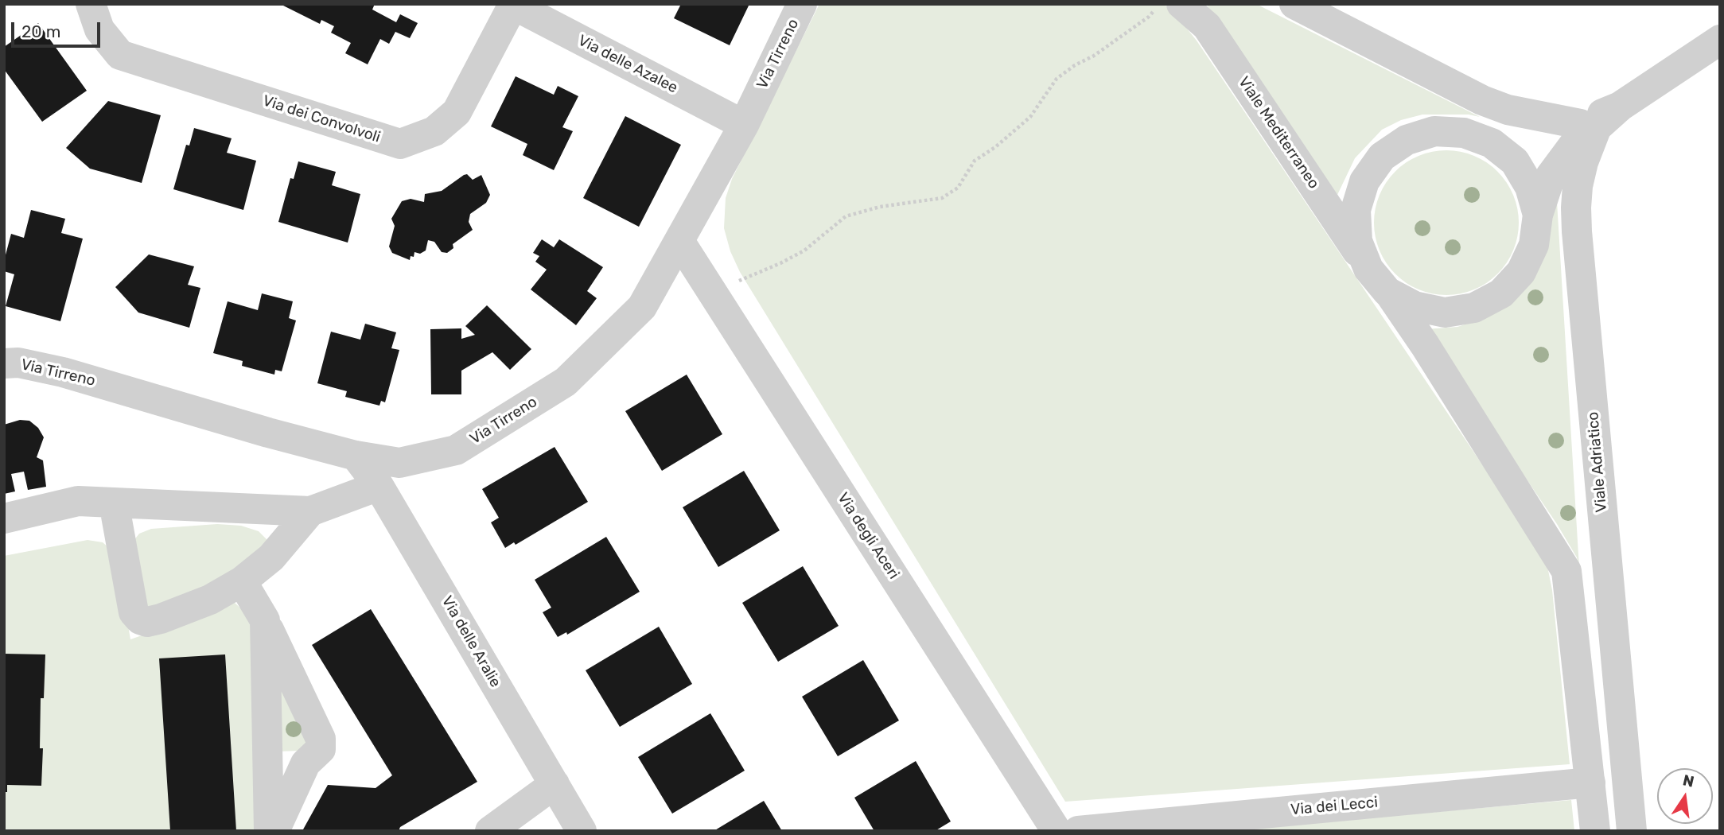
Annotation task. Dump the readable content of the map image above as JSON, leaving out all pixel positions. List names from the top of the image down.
{
  "streets": {
    "street": [
      "Via Tirreno",
      "Via delle Azalee",
      "Via dei Convolvoli",
      "Viale Mediterraneo",
      "Viale Adriatico",
      "Via degli Aceri",
      "Via delle Aralie",
      "Via dei Lecci"
    ]
  },
  "crossings": [
    ["Via Tirreno", "Via delle Azalee"],
    ["Via Tirreno", "Via degli Aceri"],
    ["Via Tirreno", "Via delle Aralie"],
    ["Via delle Azalee", "Via dei Convolvoli"]
  ],
  "scale_bar": "20 m",
  "north": "top"
}
